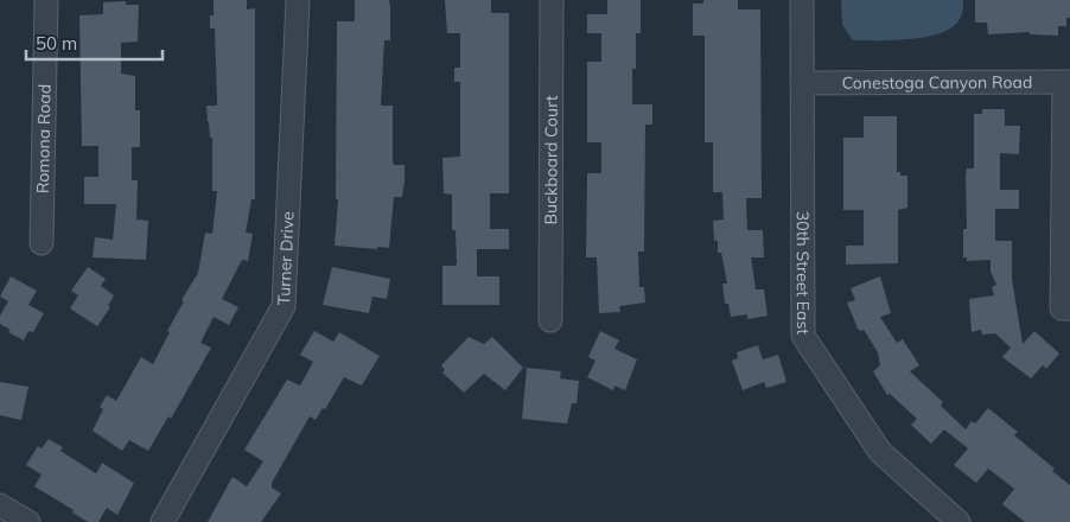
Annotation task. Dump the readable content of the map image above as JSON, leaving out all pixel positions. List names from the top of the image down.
{
  "streets": {
    "street": [
      "Conestoga Canyon Road",
      "Romona Road",
      "Buckboard Court",
      "Turner Drive",
      "30th Street East"
    ]
  },
  "crossings": [
    ["Conestoga Canyon Road", "30th Street East"]
  ],
  "scale_bar": "50 m"
}
